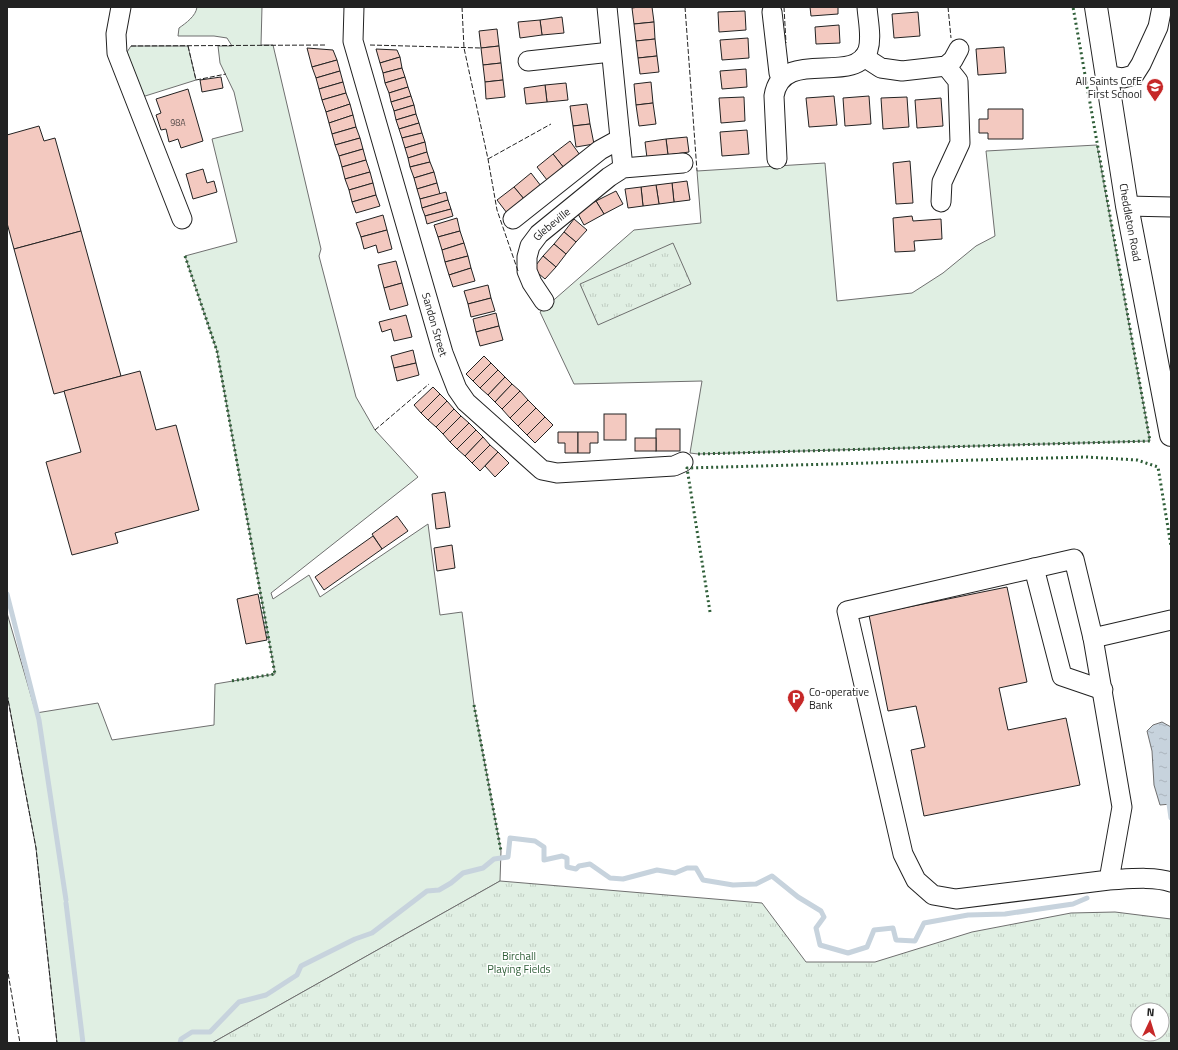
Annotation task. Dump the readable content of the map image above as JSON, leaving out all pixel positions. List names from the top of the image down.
{
  "streets": {
    "highway": ["Cheddleton Road"],
    "street": ["Glebeville", "Sandon Street"]
  },
  "parks": ["Birchall Playing Fields"],
  "places": {
    "school or university": ["All Saints CofE First School"],
    "parking": ["Co-operative Bank"]
  },
  "house_numbers": ["98A"],
  "north": "top"
}
